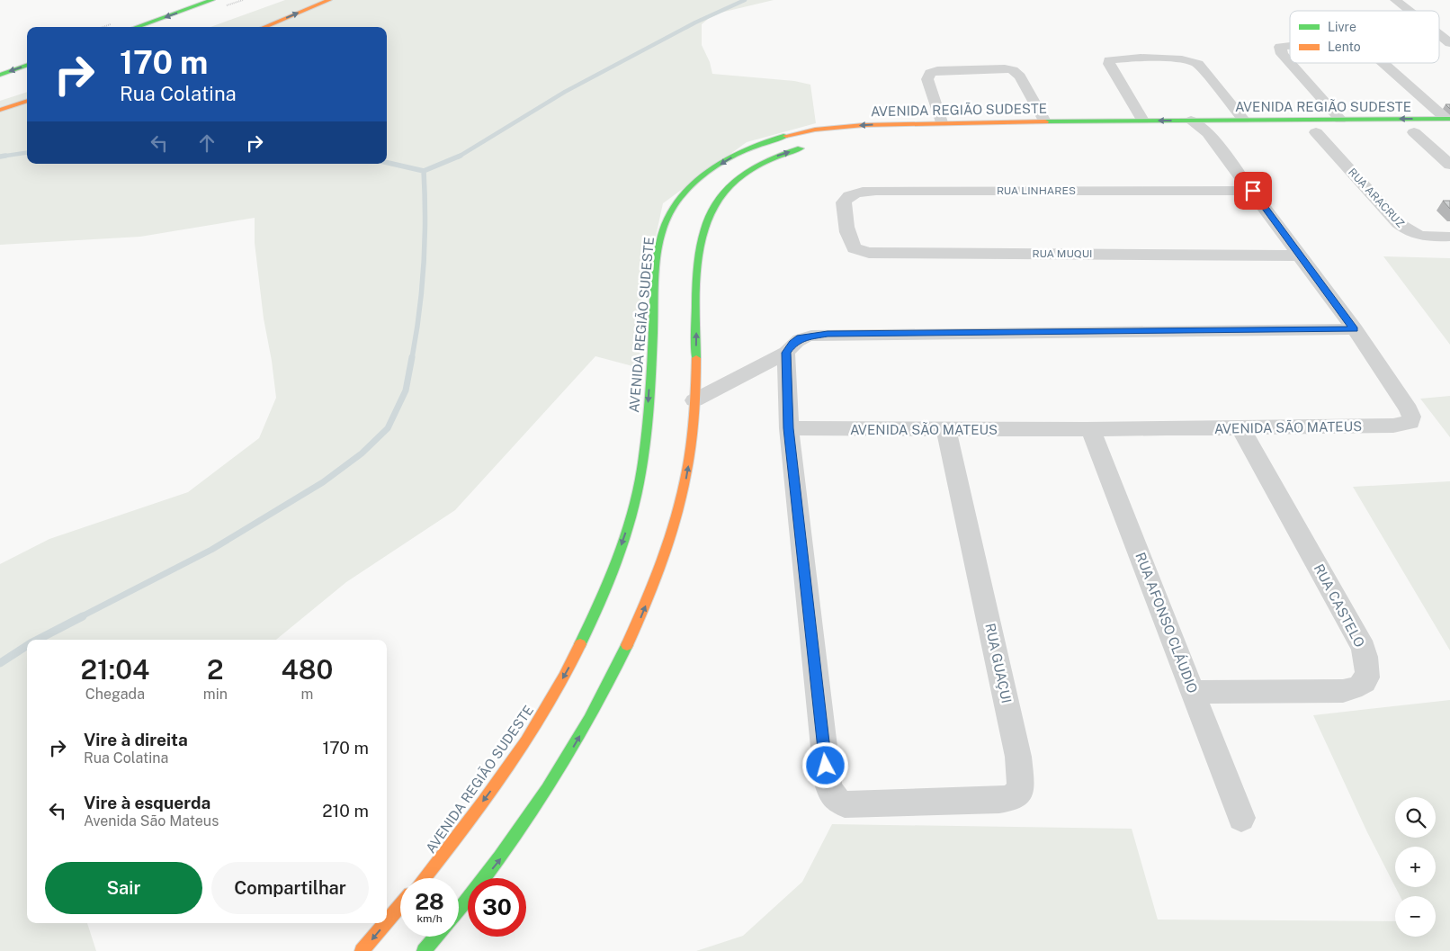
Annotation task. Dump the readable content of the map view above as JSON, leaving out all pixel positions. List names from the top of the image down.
{
  "streets": {
    "street": [
      "AVENIDA REGIÃO SUDESTE",
      "RUA LINHARES",
      "RUA ARACRUZ",
      "RUA MUQUI",
      "AVENIDA SÃO MATEUS",
      "RUA CASTELO",
      "RUA AFONSO CLÁUDIO",
      "RUA GUAÇUI"
    ]
  },
  "crossings": [
    ["AVENIDA REGIÃO SUDESTE", "RUA ARACRUZ"],
    ["AVENIDA REGIÃO SUDESTE", "AVENIDA SÃO MATEUS"],
    ["RUA LINHARES", "RUA MUQUI"],
    ["RUA LINHARES", "AVENIDA SÃO MATEUS"],
    ["RUA MUQUI", "AVENIDA SÃO MATEUS"],
    ["AVENIDA SÃO MATEUS", "RUA CASTELO"],
    ["AVENIDA SÃO MATEUS", "RUA AFONSO CLÁUDIO"],
    ["AVENIDA SÃO MATEUS", "RUA GUAÇUI"],
    ["RUA CASTELO", "RUA AFONSO CLÁUDIO"]
  ],
  "legend": ["Livre", "Lento"],
  "page": {
    "turn": ["170 m", "Rua Colatina"],
    "eta": [
      "21:04",
      "Chegada",
      "2",
      "min",
      "480",
      "m"
    ],
    "list": [
      {
        "name": "Vire à direita",
        "note": "Rua Colatina",
        "value": "170 m"
      },
      {
        "name": "Vire à esquerda",
        "note": "Avenida São Mateus",
        "value": "210 m"
      }
    ],
    "map_buttons": ["+", "−"],
    "buttons": ["Sair", "Compartilhar"],
    "speed": "28 km/h",
    "limit": "30"
  }
}
